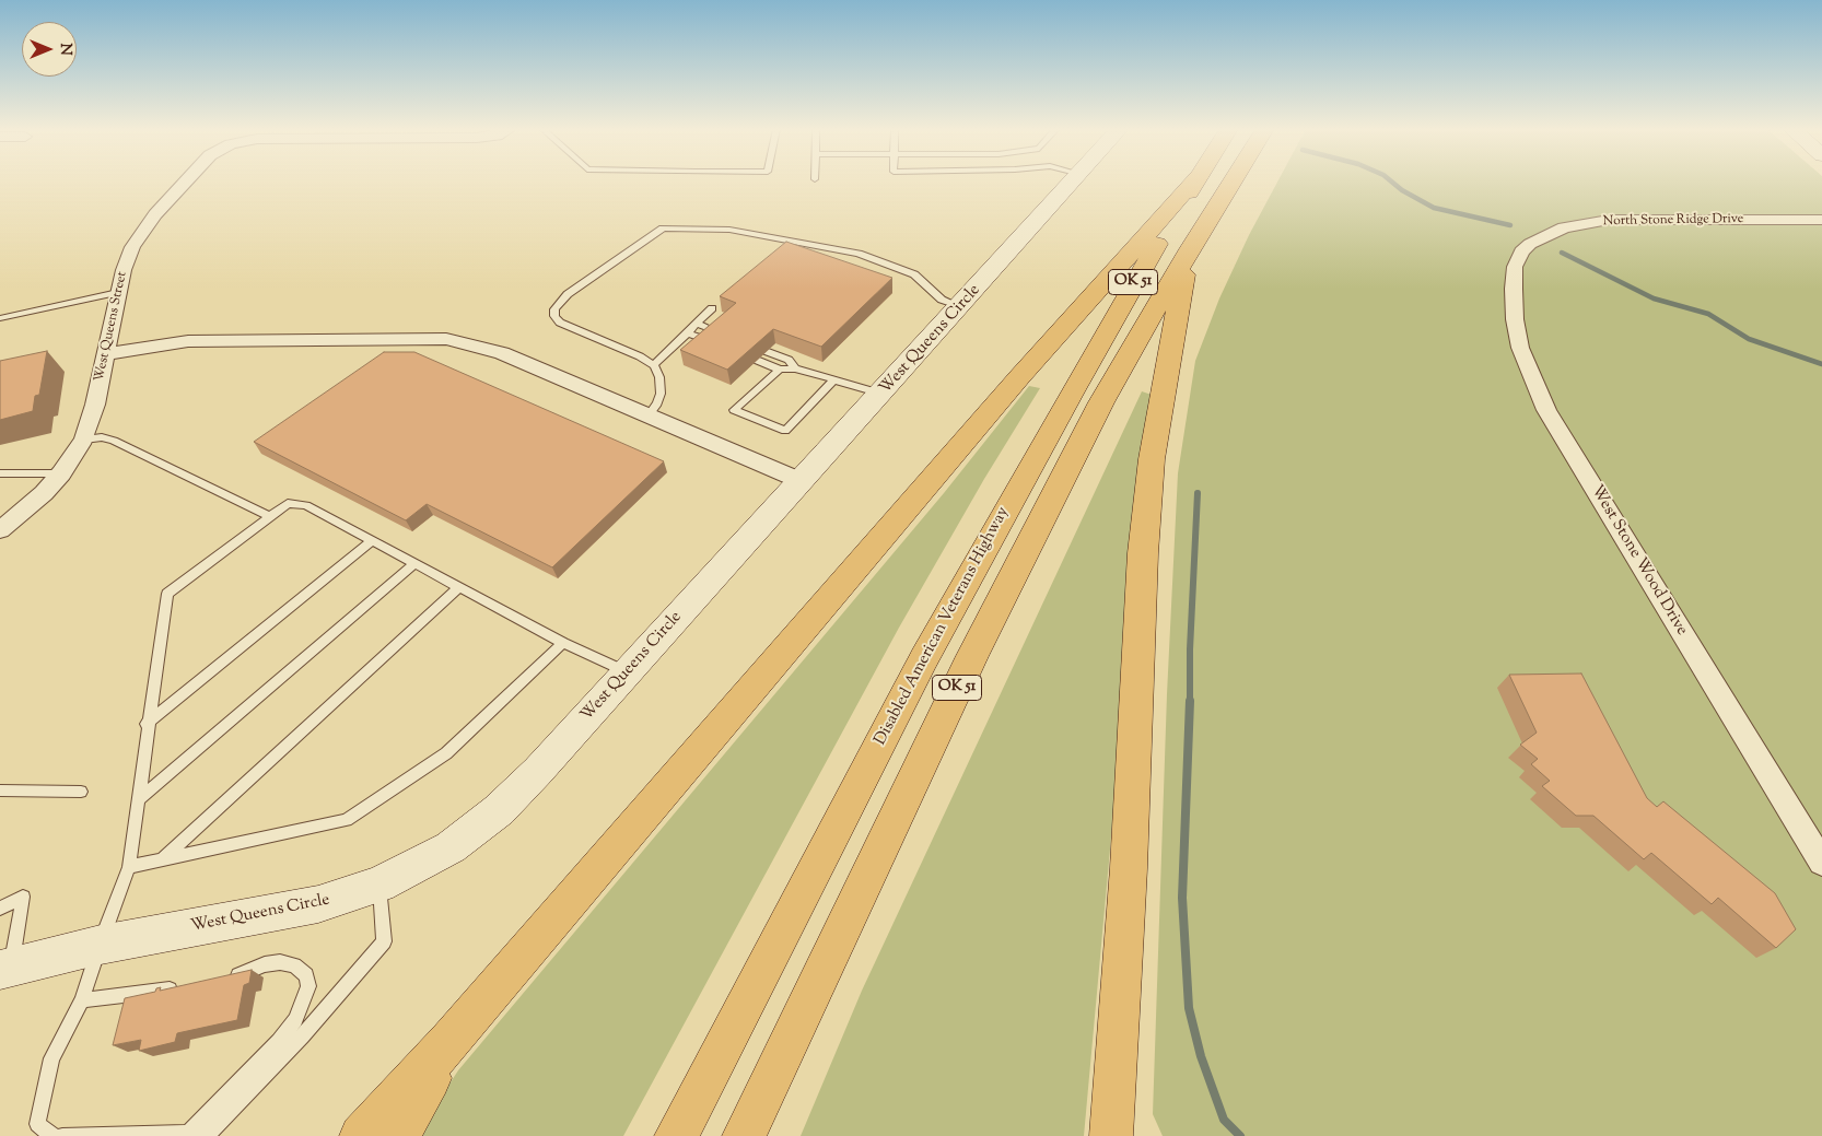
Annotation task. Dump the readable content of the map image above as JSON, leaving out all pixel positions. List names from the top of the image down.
{
  "streets": {
    "highway": ["OK 51", "Disabled American Veterans Highway"],
    "street": [
      "North Stone Ridge Drive",
      "West Queens Street",
      "West Queens Circle",
      "West Stone Wood Drive"
    ]
  },
  "crossings": [
    ["North Stone Ridge Drive", "West Stone Wood Drive"]
  ],
  "north": "right"
}
